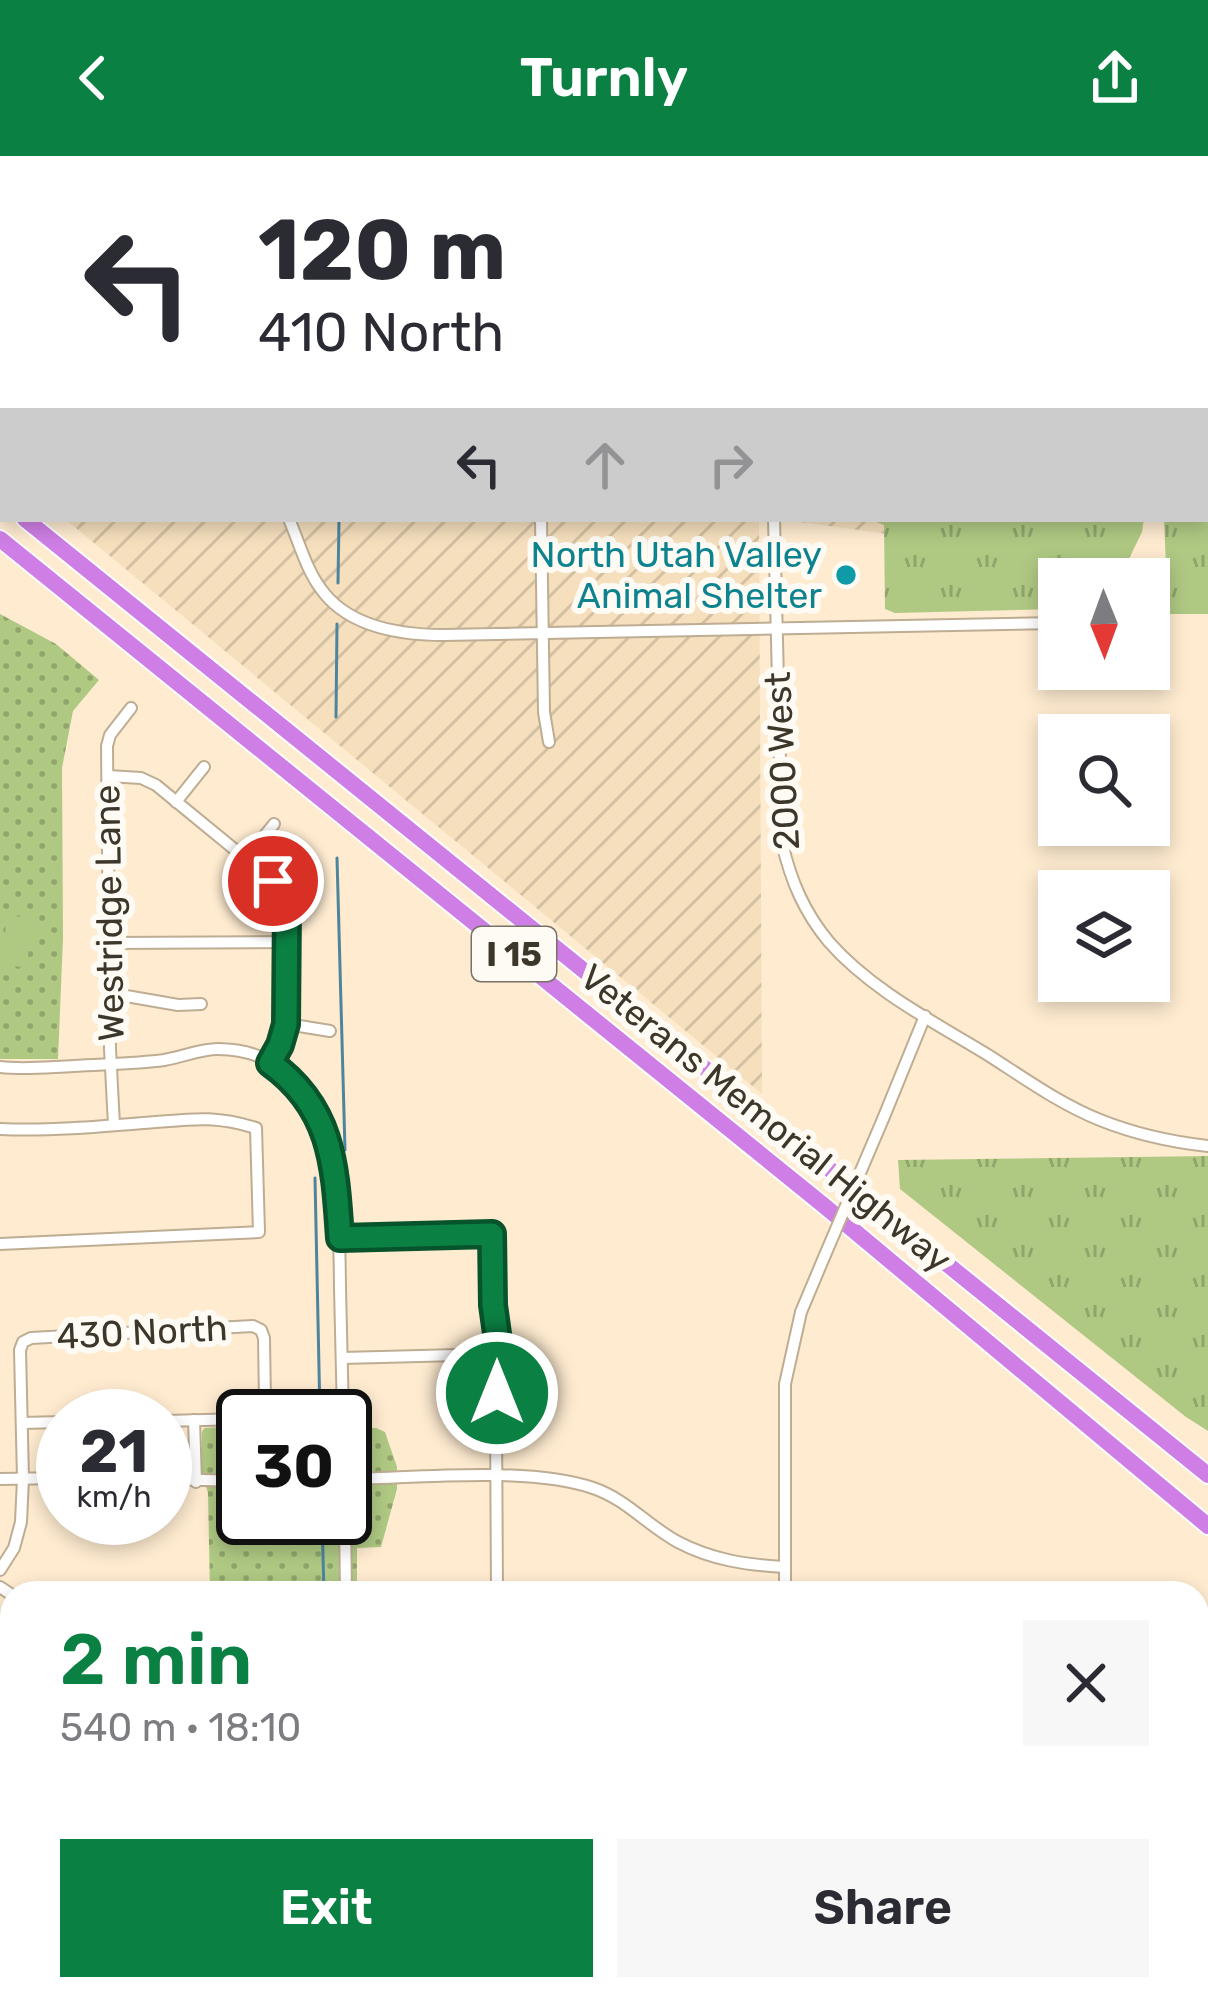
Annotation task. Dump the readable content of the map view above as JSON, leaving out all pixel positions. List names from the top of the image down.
{
  "streets": {
    "highway": ["I 15", "Veterans Memorial Highway"],
    "street": ["2000 West", "Westridge Lane", "430 North"]
  },
  "places": ["North Utah Valley Animal Shelter"],
  "north": "bottom",
  "page": {
    "header": "Turnly",
    "turn": ["120 m", "410 North"],
    "speed": "21 km/h",
    "limit": "30",
    "heading": ["2 min", "540 m · 18:10"],
    "buttons": ["Exit", "Share"]
  }
}
